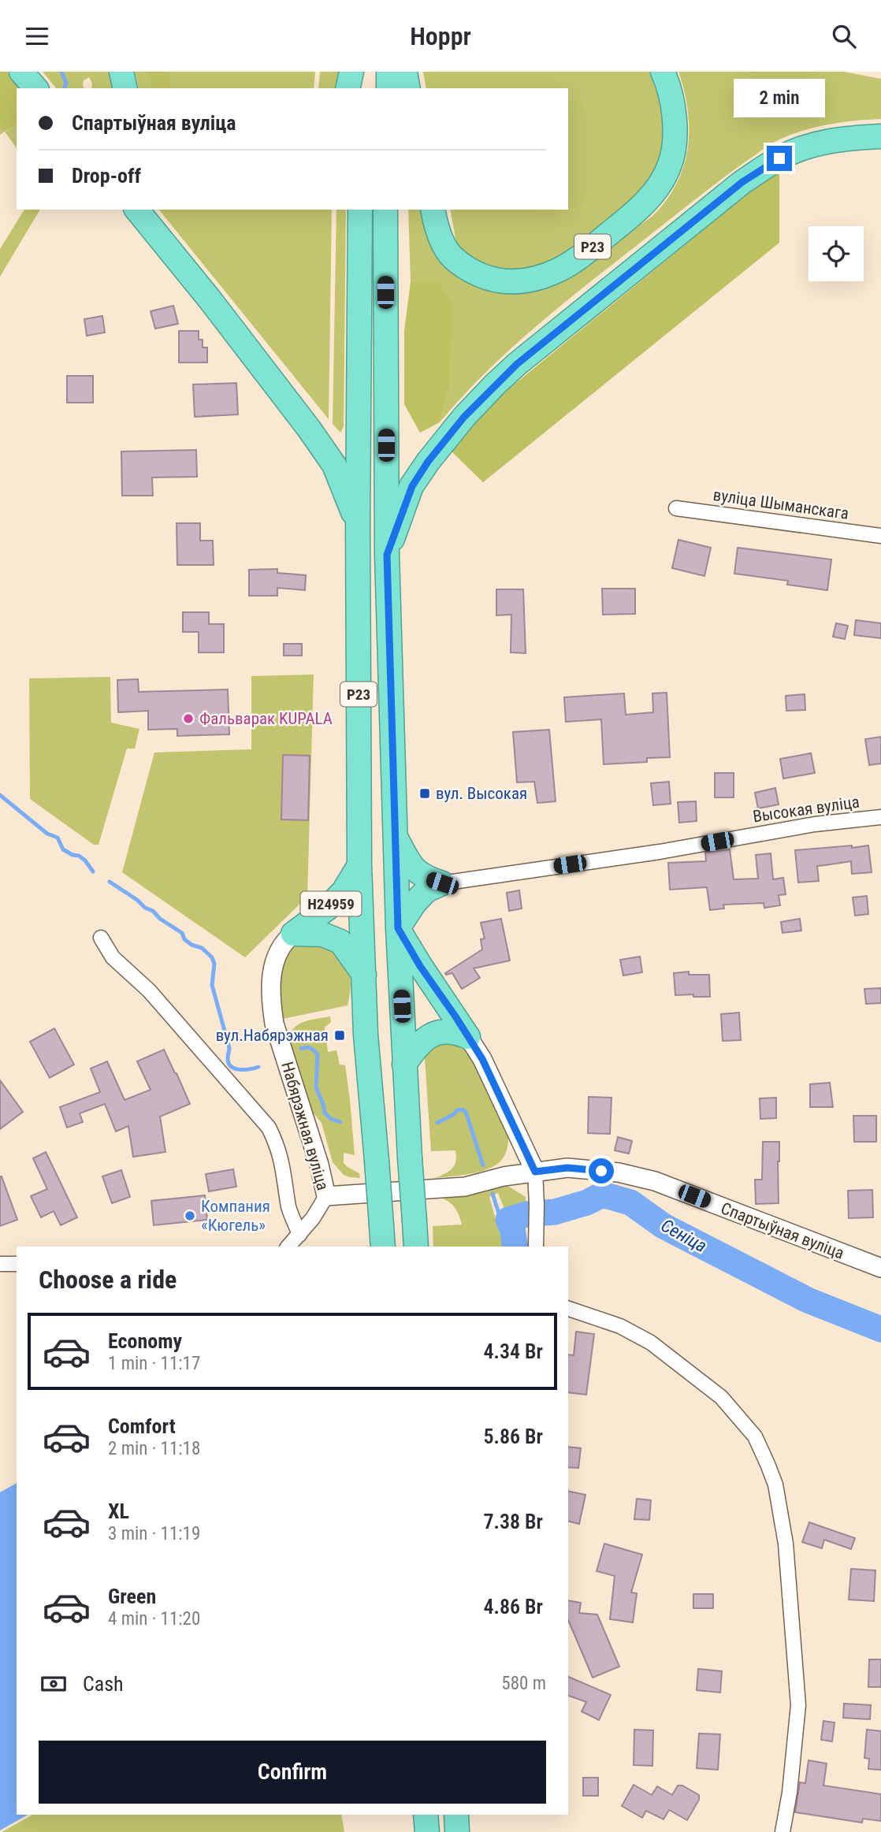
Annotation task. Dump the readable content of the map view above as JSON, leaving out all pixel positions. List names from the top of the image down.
{
  "streets": {
    "highway": ["Р23", "Н24959"],
    "street": [
      "вуліца Шыманскага",
      "Высокая вуліца",
      "Набярэжная вуліца",
      "Спартыўная вуліца"
    ]
  },
  "crossings": [
    ["Р23", "Н24959"],
    ["Н24959", "Набярэжная вуліца"],
    ["Набярэжная вуліца", "Спартыўная вуліца"]
  ],
  "water": ["Сеніца"],
  "places": {
    "other": ["Фальварак KUPALA", "Компания «Кюгель»"],
    "transit": ["вул. Высокая", "вул.Набярэжная"]
  },
  "page": {
    "header": "Hoppr",
    "bubble": "2 min",
    "banner": ["Спартыўная вуліца", "Drop-off"],
    "heading": "Choose a ride",
    "list": [
      {
        "name": "Economy",
        "note": "1 min · 11:17",
        "value": "4.34 Br"
      },
      {
        "name": "Comfort",
        "note": "2 min · 11:18",
        "value": "5.86 Br"
      },
      {
        "name": "XL",
        "note": "3 min · 11:19",
        "value": "7.38 Br"
      },
      {
        "name": "Green",
        "note": "4 min · 11:20",
        "value": "4.86 Br"
      }
    ],
    "pay": ["Cash", "580 m"],
    "buttons": "Confirm"
  }
}
